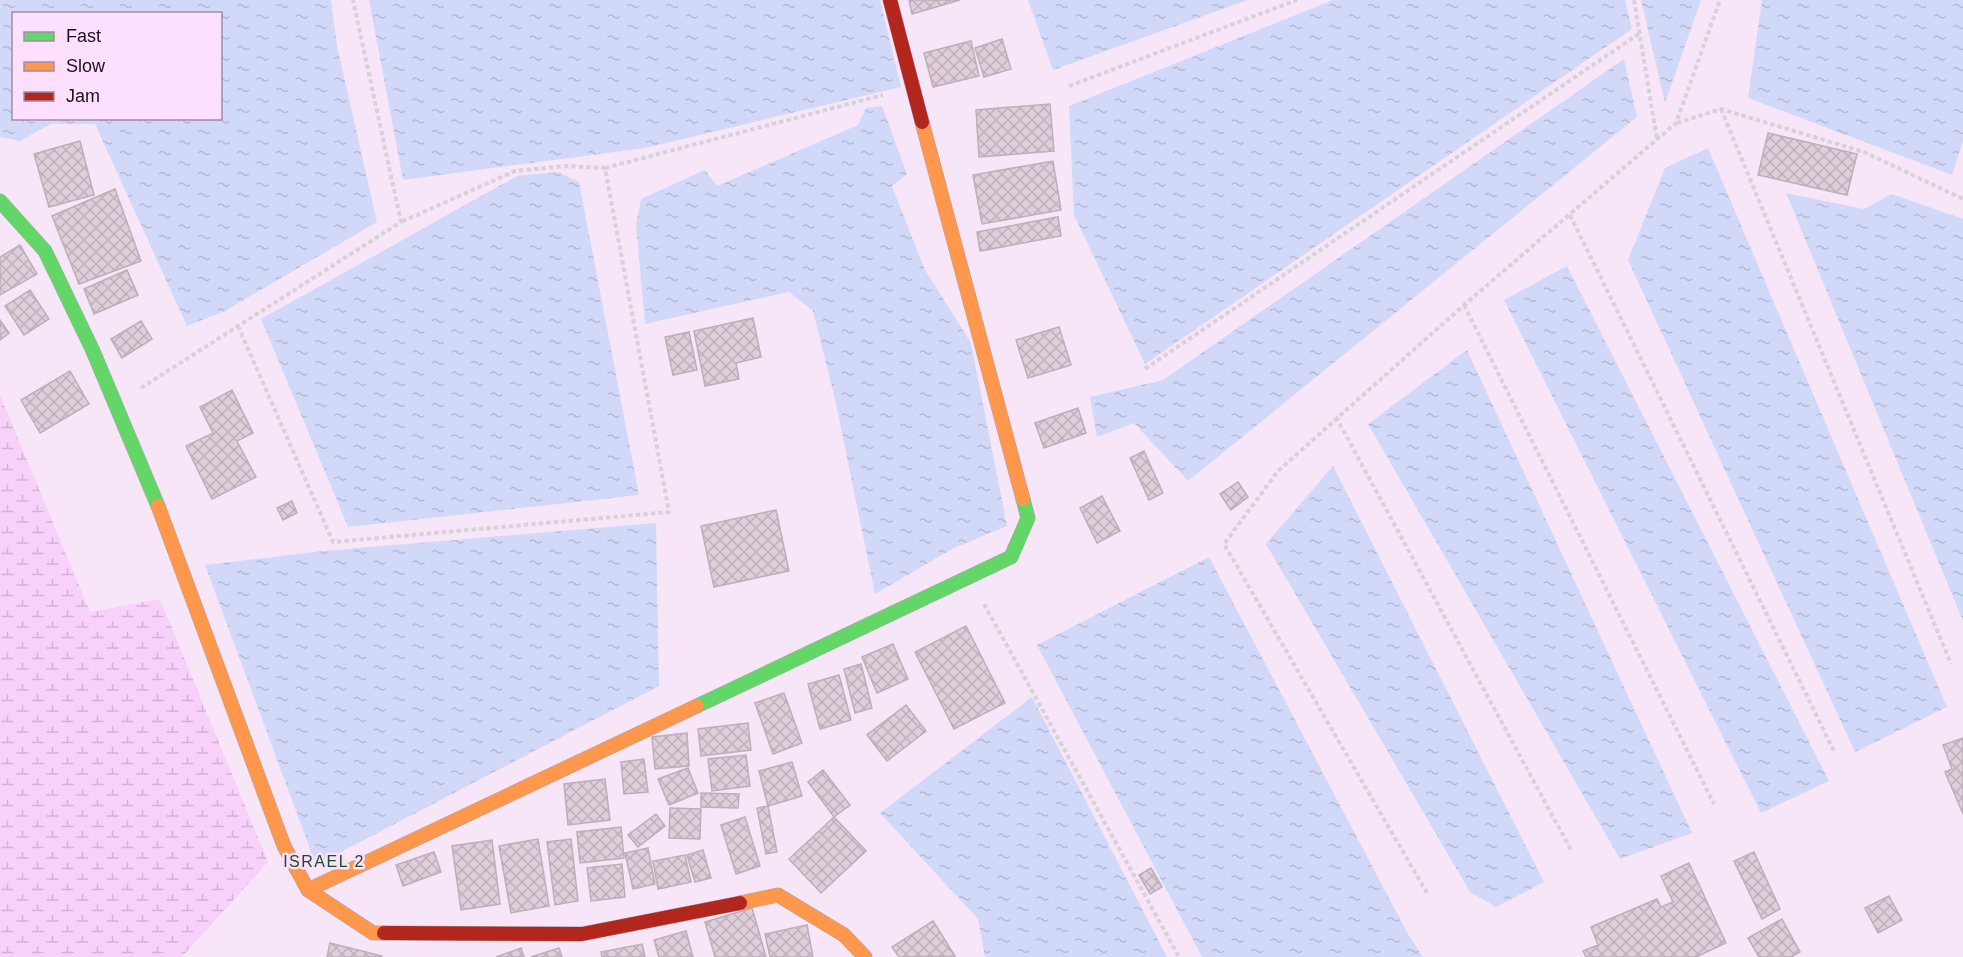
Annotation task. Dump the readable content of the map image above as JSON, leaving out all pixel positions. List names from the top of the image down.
{
  "districts": ["ISRAEL 2"],
  "legend": ["Fast", "Slow", "Jam"]
}
